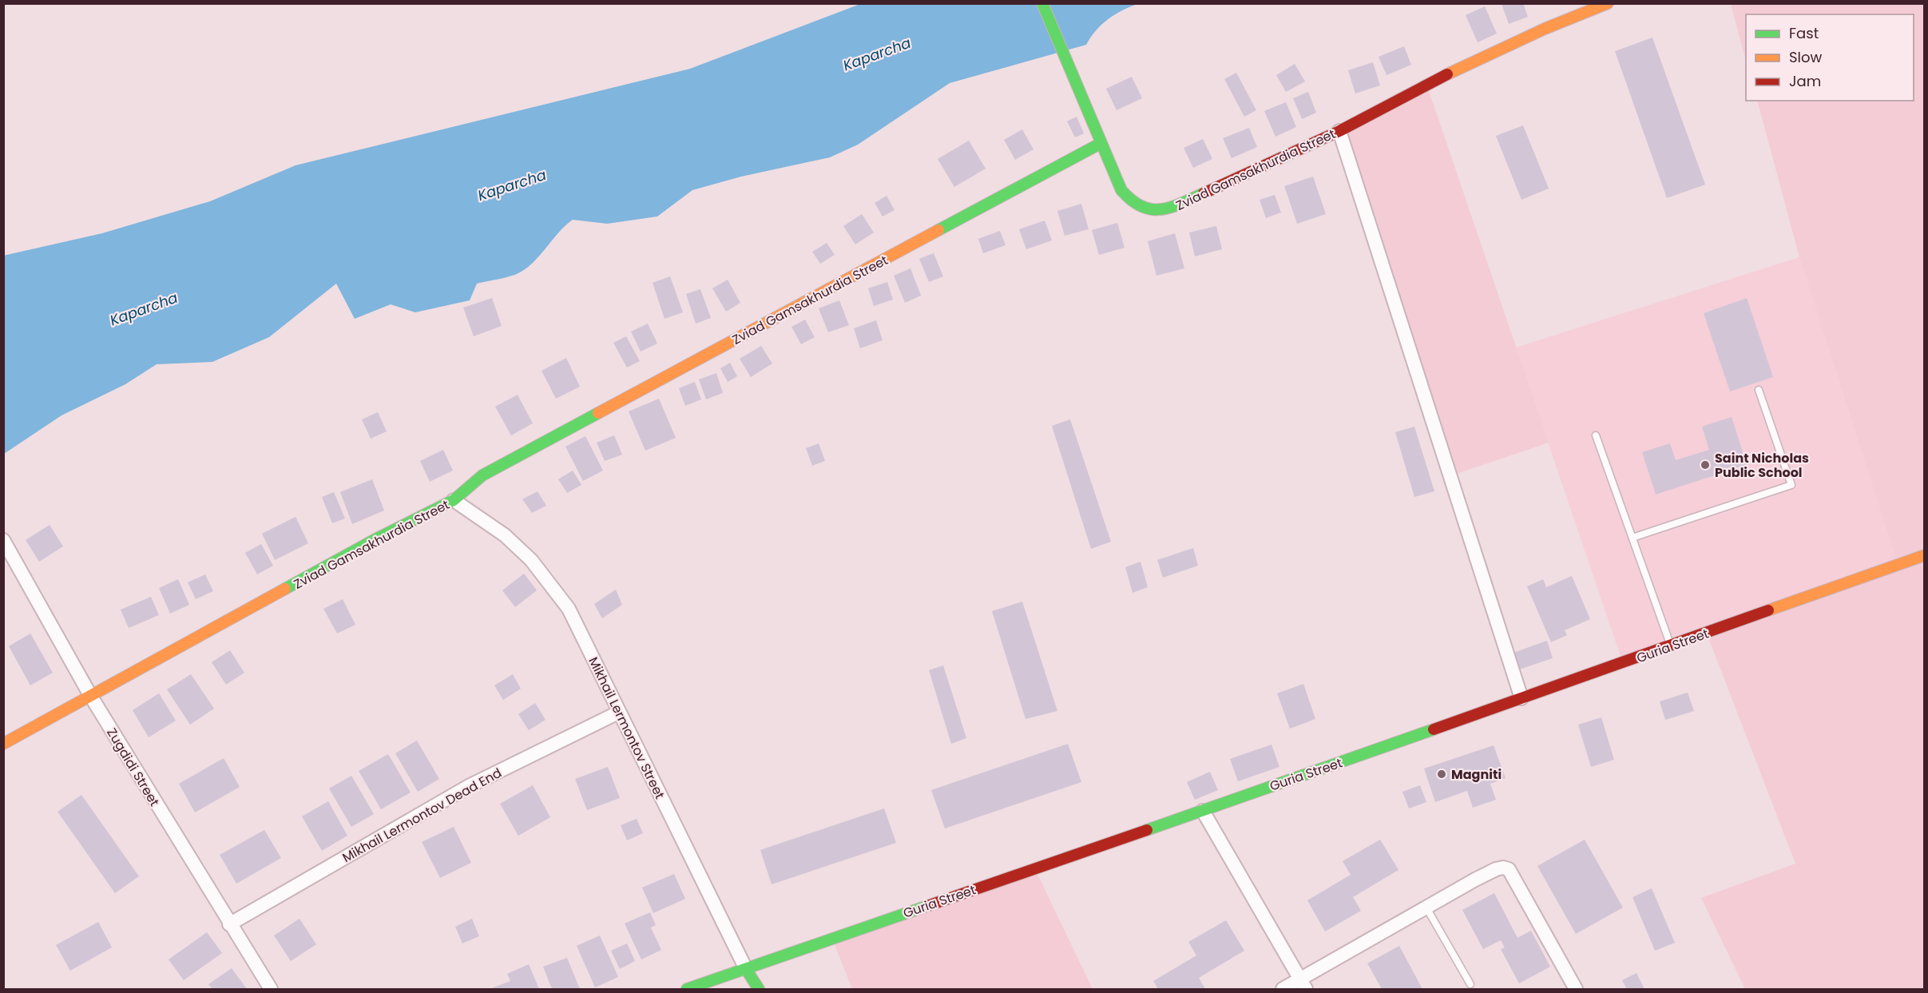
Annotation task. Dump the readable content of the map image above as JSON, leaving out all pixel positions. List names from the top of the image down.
{
  "streets": {
    "main road": ["Zviad Gamsakhurdia Street", "Guria Street", "Mikhail Lermontov Street"],
    "street": ["Zugdidi Street", "Mikhail Lermontov Dead End"]
  },
  "crossings": [
    ["Zviad Gamsakhurdia Street", "Mikhail Lermontov Street"],
    ["Zviad Gamsakhurdia Street", "Zugdidi Street"],
    ["Guria Street", "Mikhail Lermontov Street"],
    ["Mikhail Lermontov Street", "Mikhail Lermontov Dead End"],
    ["Zugdidi Street", "Mikhail Lermontov Dead End"]
  ],
  "water": ["Kaparcha"],
  "places": ["Saint Nicholas Public School", "Magniti"],
  "legend": ["Fast", "Slow", "Jam"]
}
